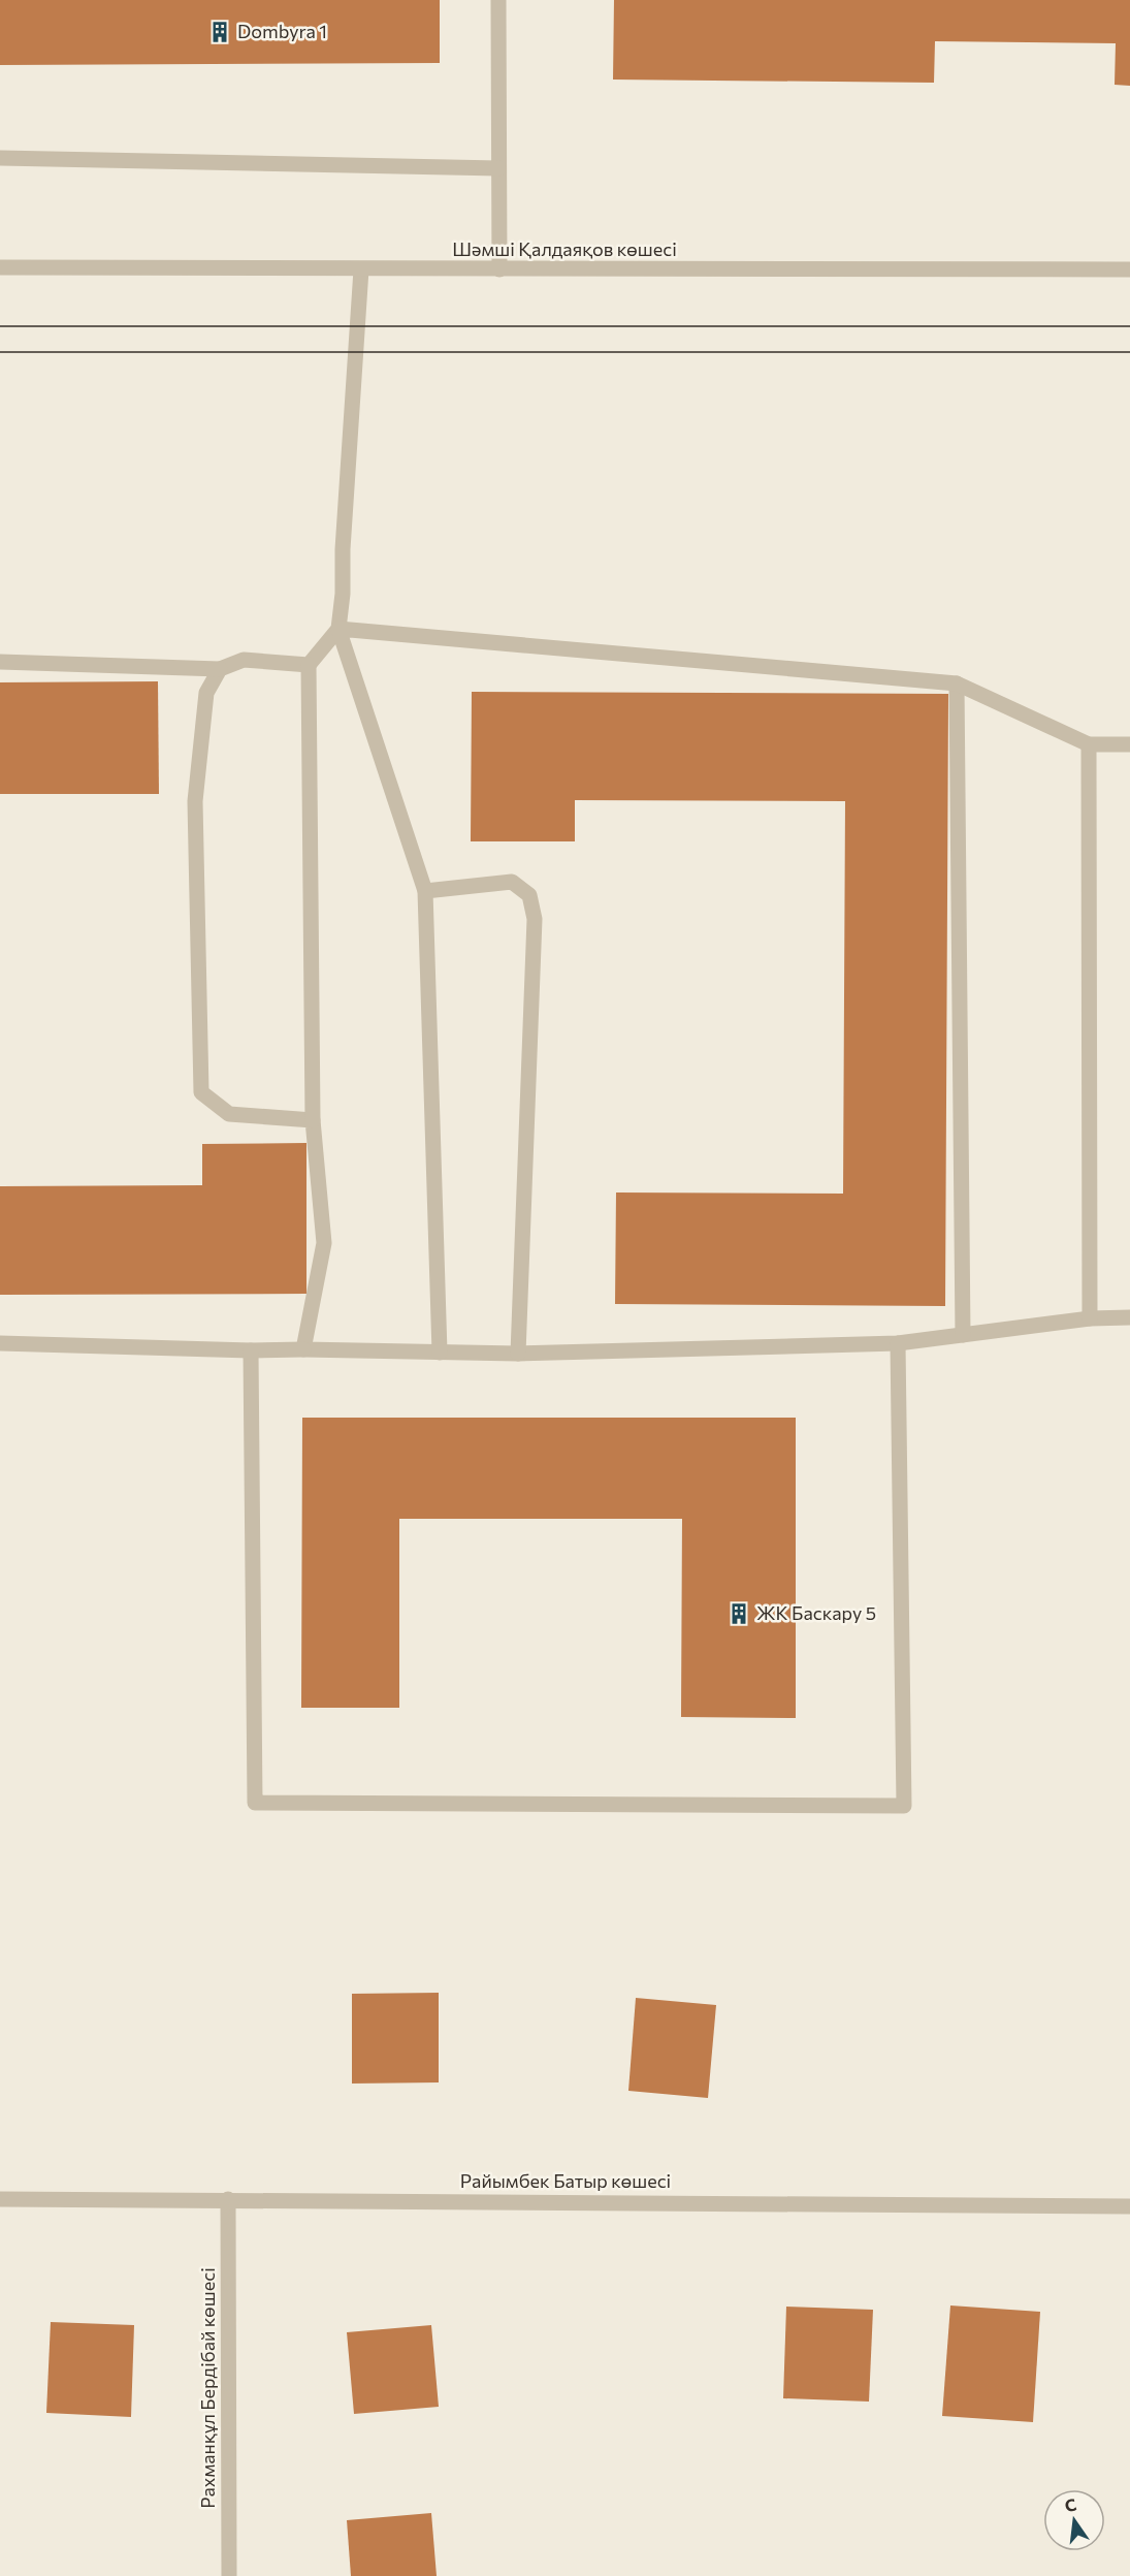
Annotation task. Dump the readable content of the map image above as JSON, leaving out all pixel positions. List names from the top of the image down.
{
  "streets": {
    "street": ["Шәмші Қалдаяқов көшесі", "Райымбек Батыр көшесі", "Рахманқұл Бердібай көшесі"]
  },
  "crossings": [
    ["Райымбек Батыр көшесі", "Рахманқұл Бердібай көшесі"]
  ],
  "places": {
    "building": ["Dombyra 1", "ЖК Баскару 5"]
  },
  "north": "top"
}
